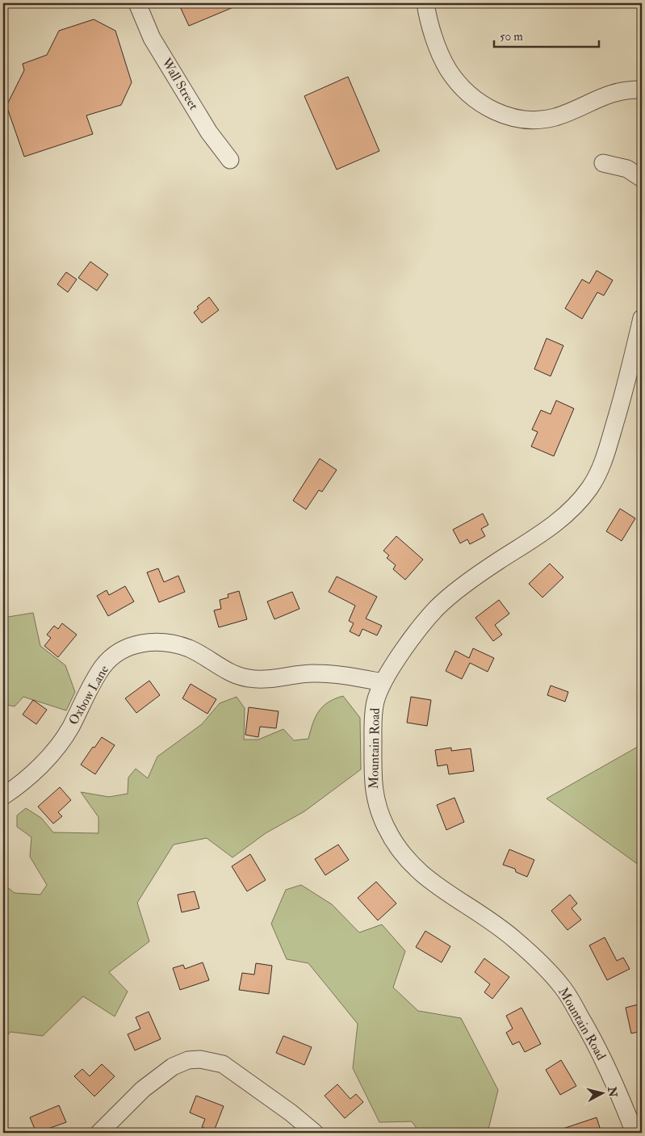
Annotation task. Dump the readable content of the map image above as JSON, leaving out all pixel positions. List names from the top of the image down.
{
  "streets": {
    "street": ["Wall Street", "Oxbow Lane", "Mountain Road"]
  },
  "crossings": [
    ["Oxbow Lane", "Mountain Road"]
  ],
  "scale_bar": "50 m",
  "north": "right"
}
